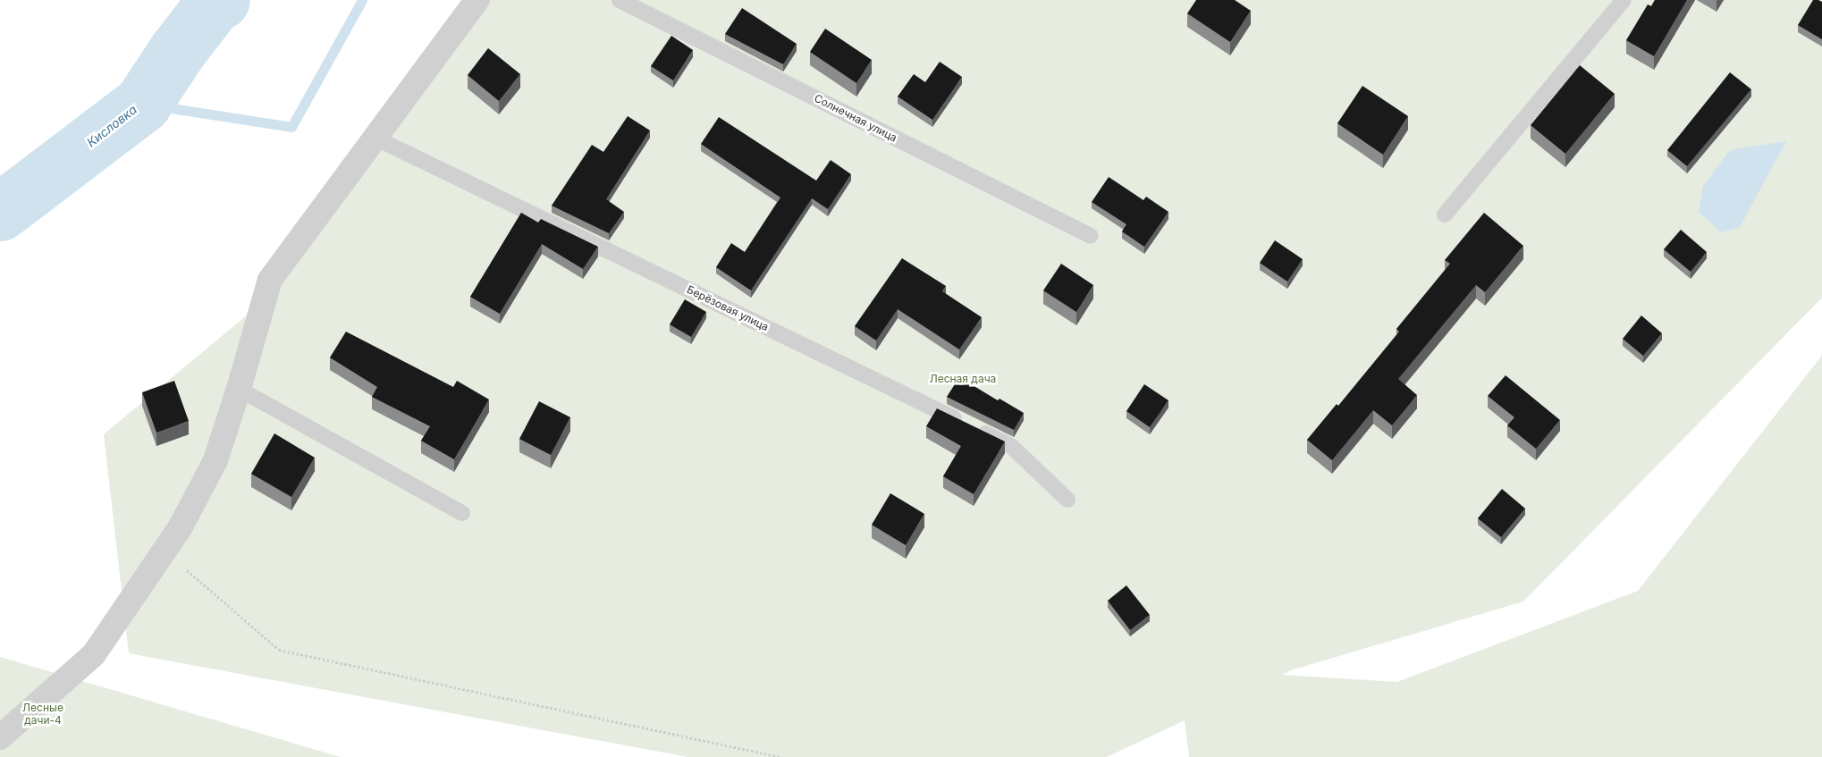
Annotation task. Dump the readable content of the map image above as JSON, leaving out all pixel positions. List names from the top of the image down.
{
  "streets": {
    "lane": ["Солнечная улица", "Берёзовая улица"]
  },
  "water": ["Кисловка"],
  "parks": ["Лесная дача", "Лесные дачи-4"]
}
